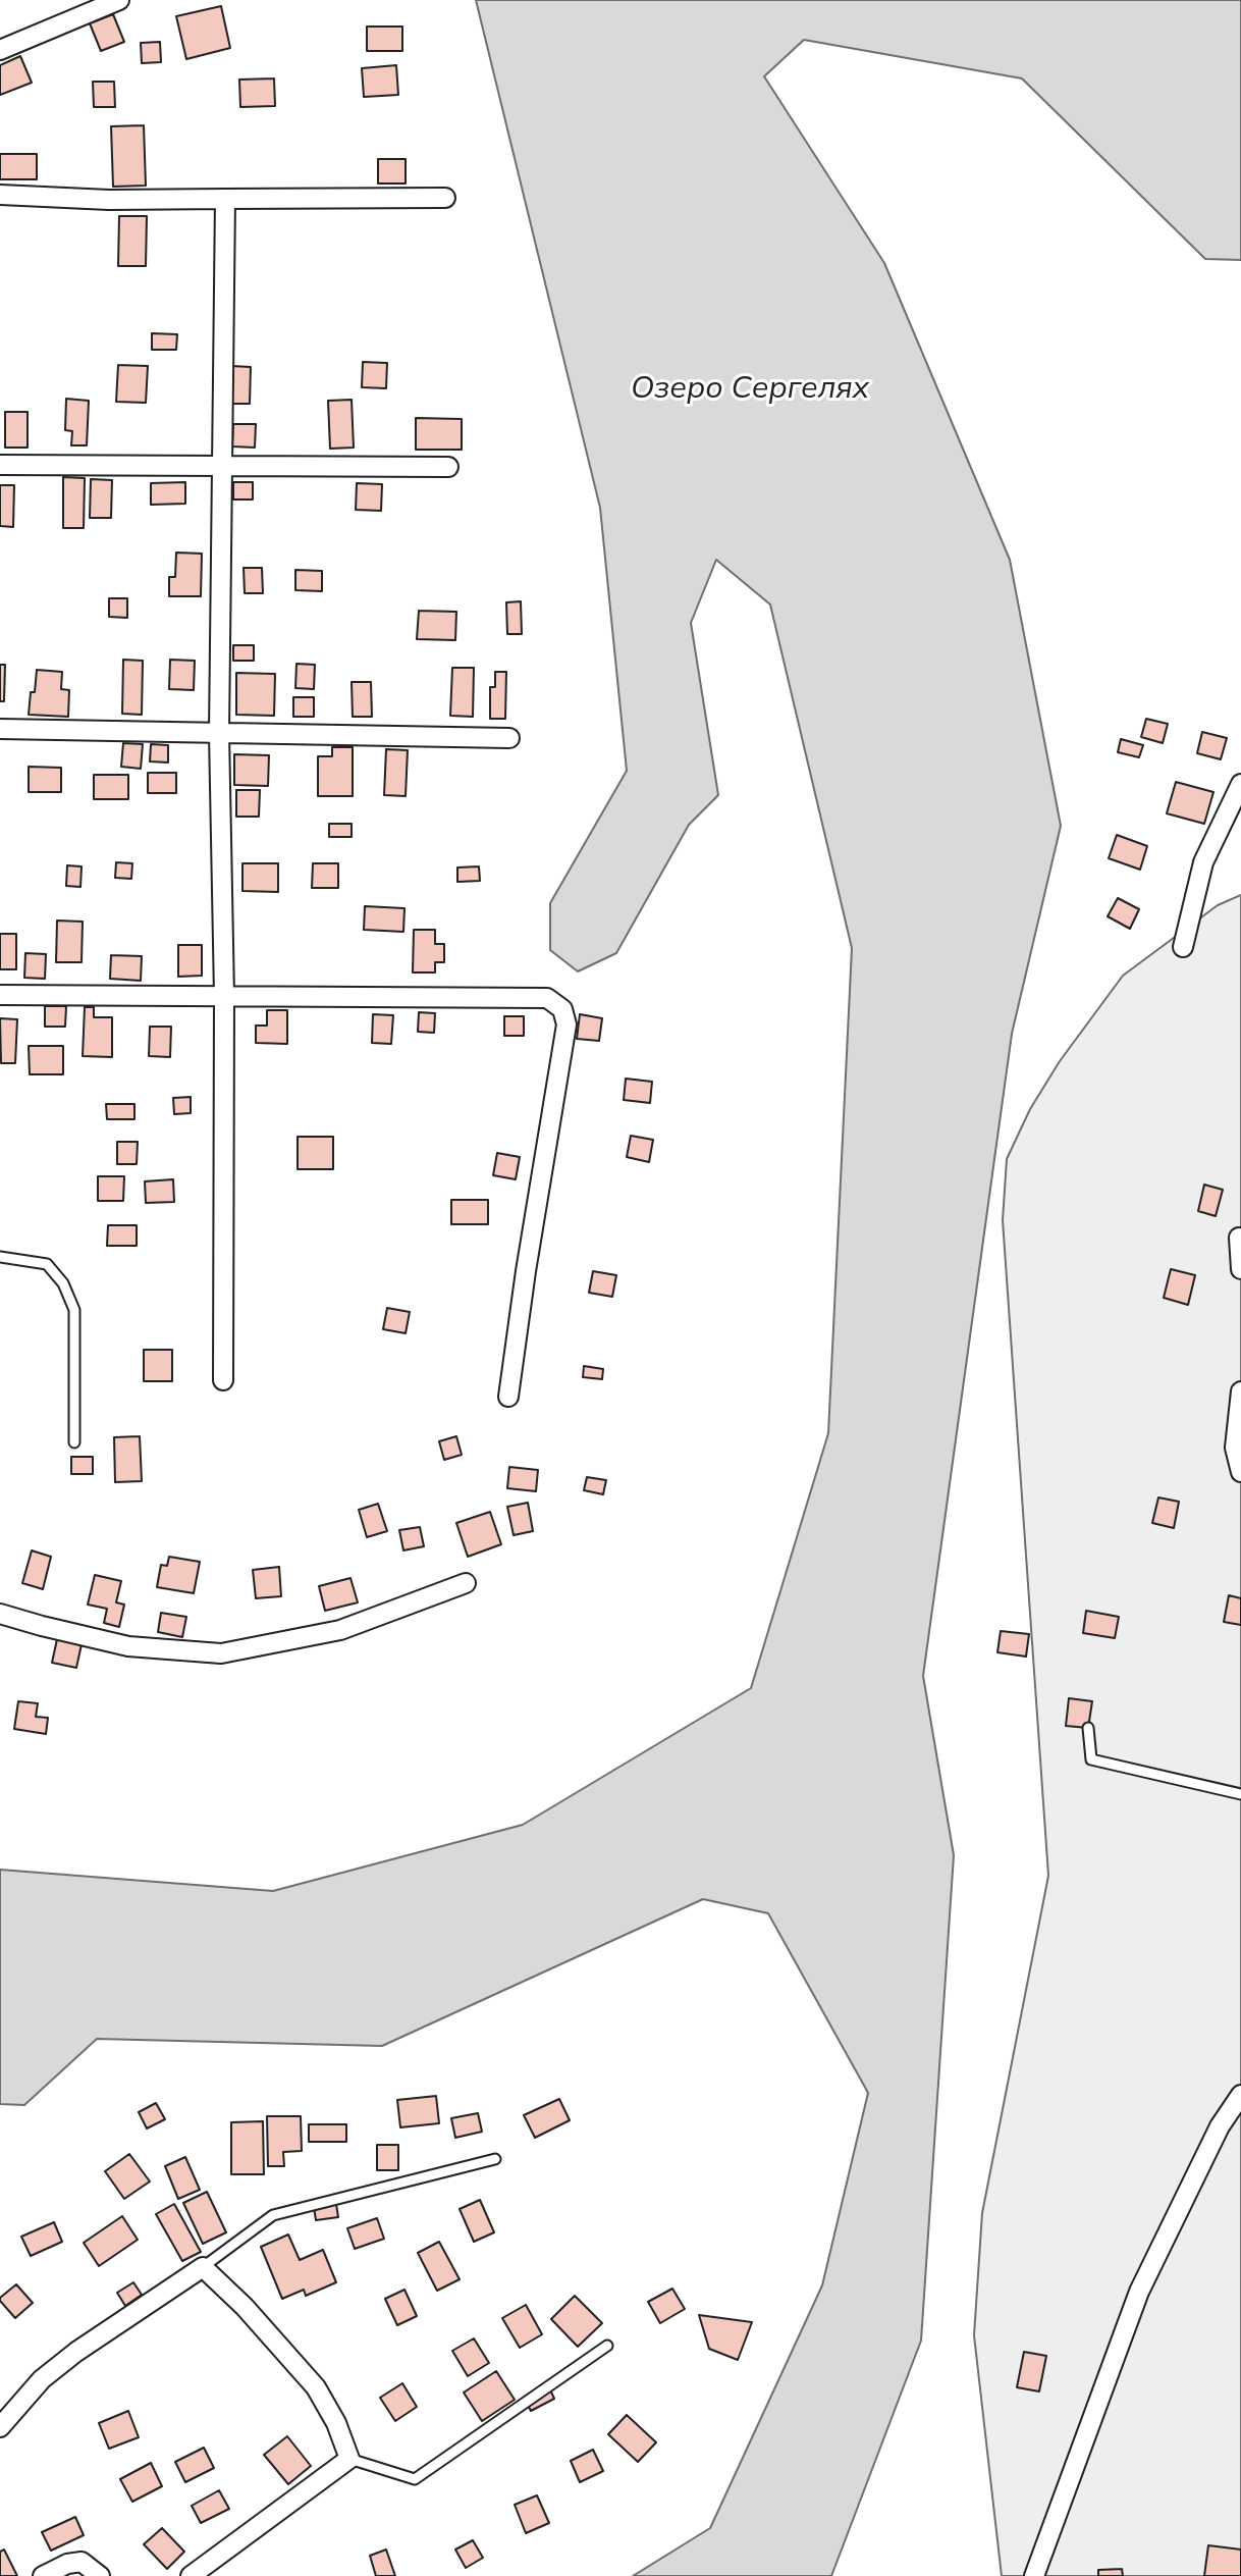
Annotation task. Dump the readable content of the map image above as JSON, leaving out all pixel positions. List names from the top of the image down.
{
  "water": ["Озеро Сергелях"]
}
